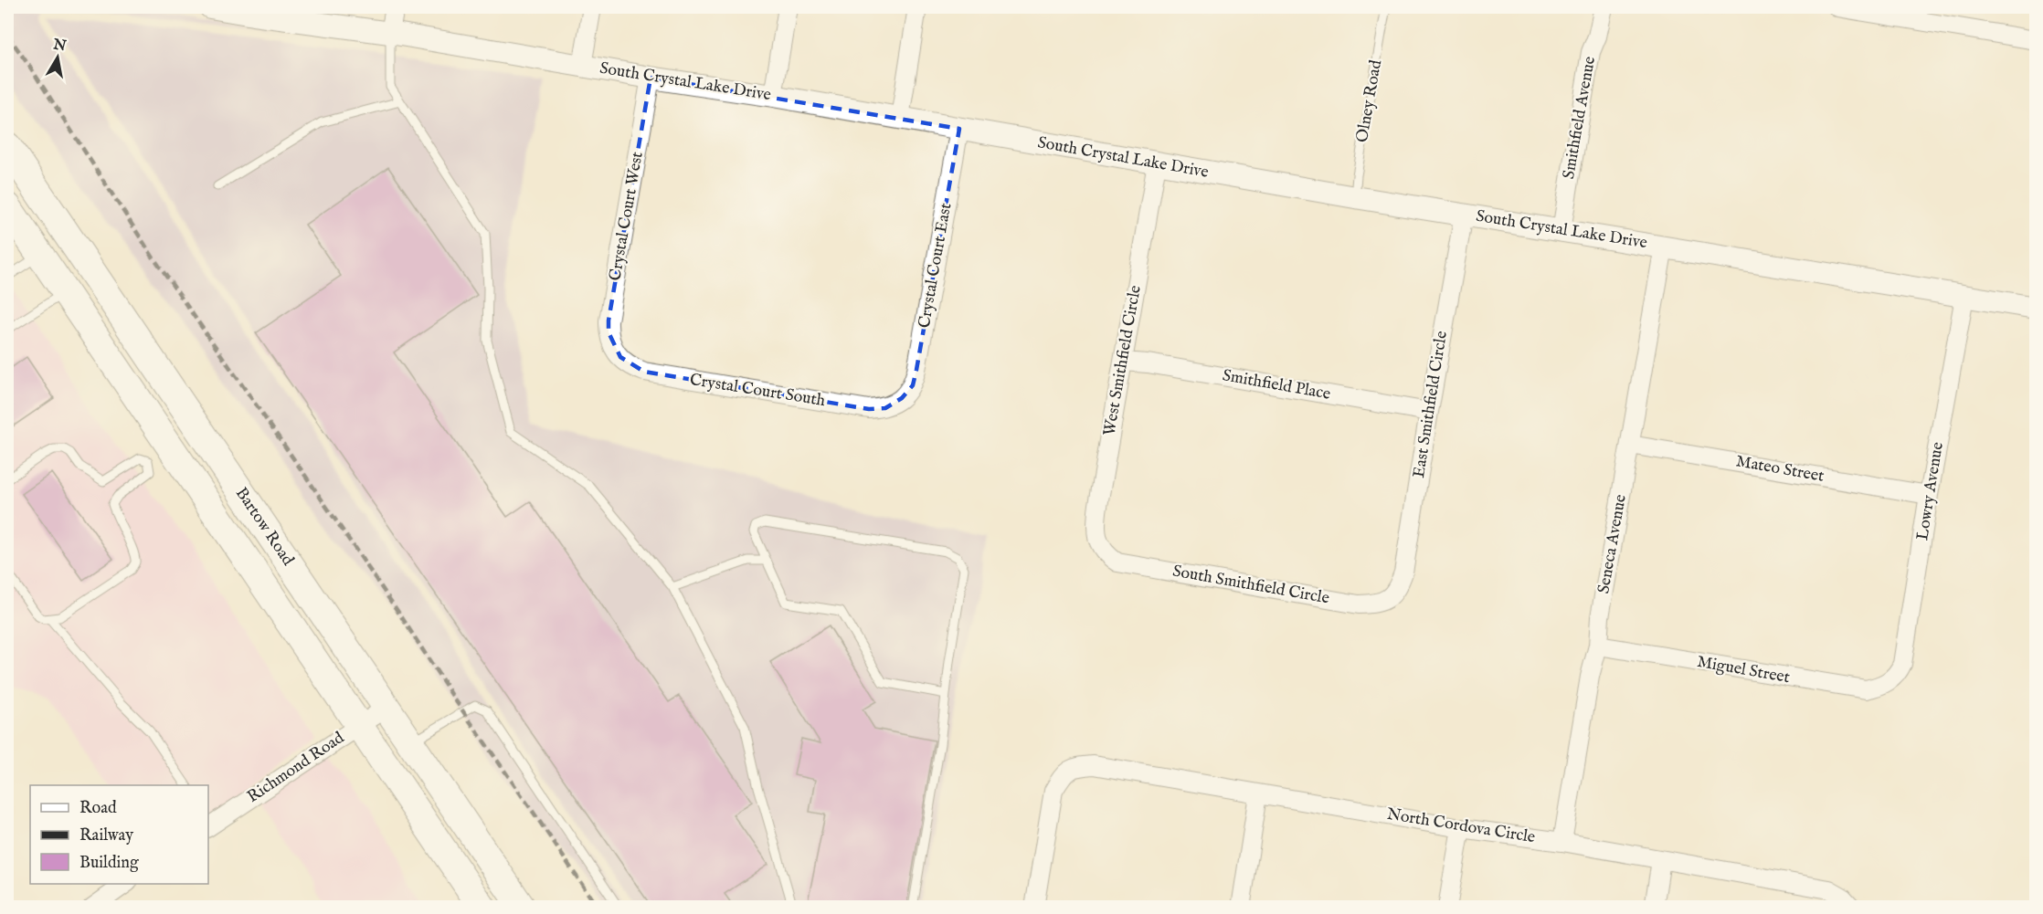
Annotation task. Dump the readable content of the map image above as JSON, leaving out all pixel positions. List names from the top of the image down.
{
  "streets": {
    "main road": ["Bartow Road"],
    "street": [
      "South Crystal Lake Drive",
      "Smithfield Avenue",
      "Crystal Court West",
      "Crystal Court East",
      "West Smithfield Circle",
      "Smithfield Place",
      "Crystal Court South",
      "East Smithfield Circle",
      "Mateo Street",
      "Lowry Avenue",
      "Seneca Avenue",
      "South Smithfield Circle",
      "Miguel Street",
      "Richmond Road",
      "North Cordova Circle"
    ],
    "lane": ["Olney Road"]
  },
  "crossings": [
    ["South Crystal Lake Drive", "Olney Road"],
    ["South Crystal Lake Drive", "Smithfield Avenue"],
    ["South Crystal Lake Drive", "Crystal Court West"],
    ["South Crystal Lake Drive", "Crystal Court East"],
    ["South Crystal Lake Drive", "West Smithfield Circle"],
    ["South Crystal Lake Drive", "East Smithfield Circle"],
    ["South Crystal Lake Drive", "Lowry Avenue"],
    ["South Crystal Lake Drive", "Seneca Avenue"],
    ["Crystal Court West", "Crystal Court South"],
    ["Crystal Court East", "Crystal Court South"],
    ["West Smithfield Circle", "Smithfield Place"],
    ["West Smithfield Circle", "South Smithfield Circle"],
    ["Smithfield Place", "East Smithfield Circle"],
    ["East Smithfield Circle", "South Smithfield Circle"],
    ["Mateo Street", "Lowry Avenue"],
    ["Mateo Street", "Seneca Avenue"],
    ["Lowry Avenue", "Miguel Street"],
    ["Bartow Road", "Richmond Road"],
    ["Seneca Avenue", "Miguel Street"],
    ["Seneca Avenue", "North Cordova Circle"]
  ],
  "legend": ["Road", "Railway", "Building"],
  "north": "top"
}
